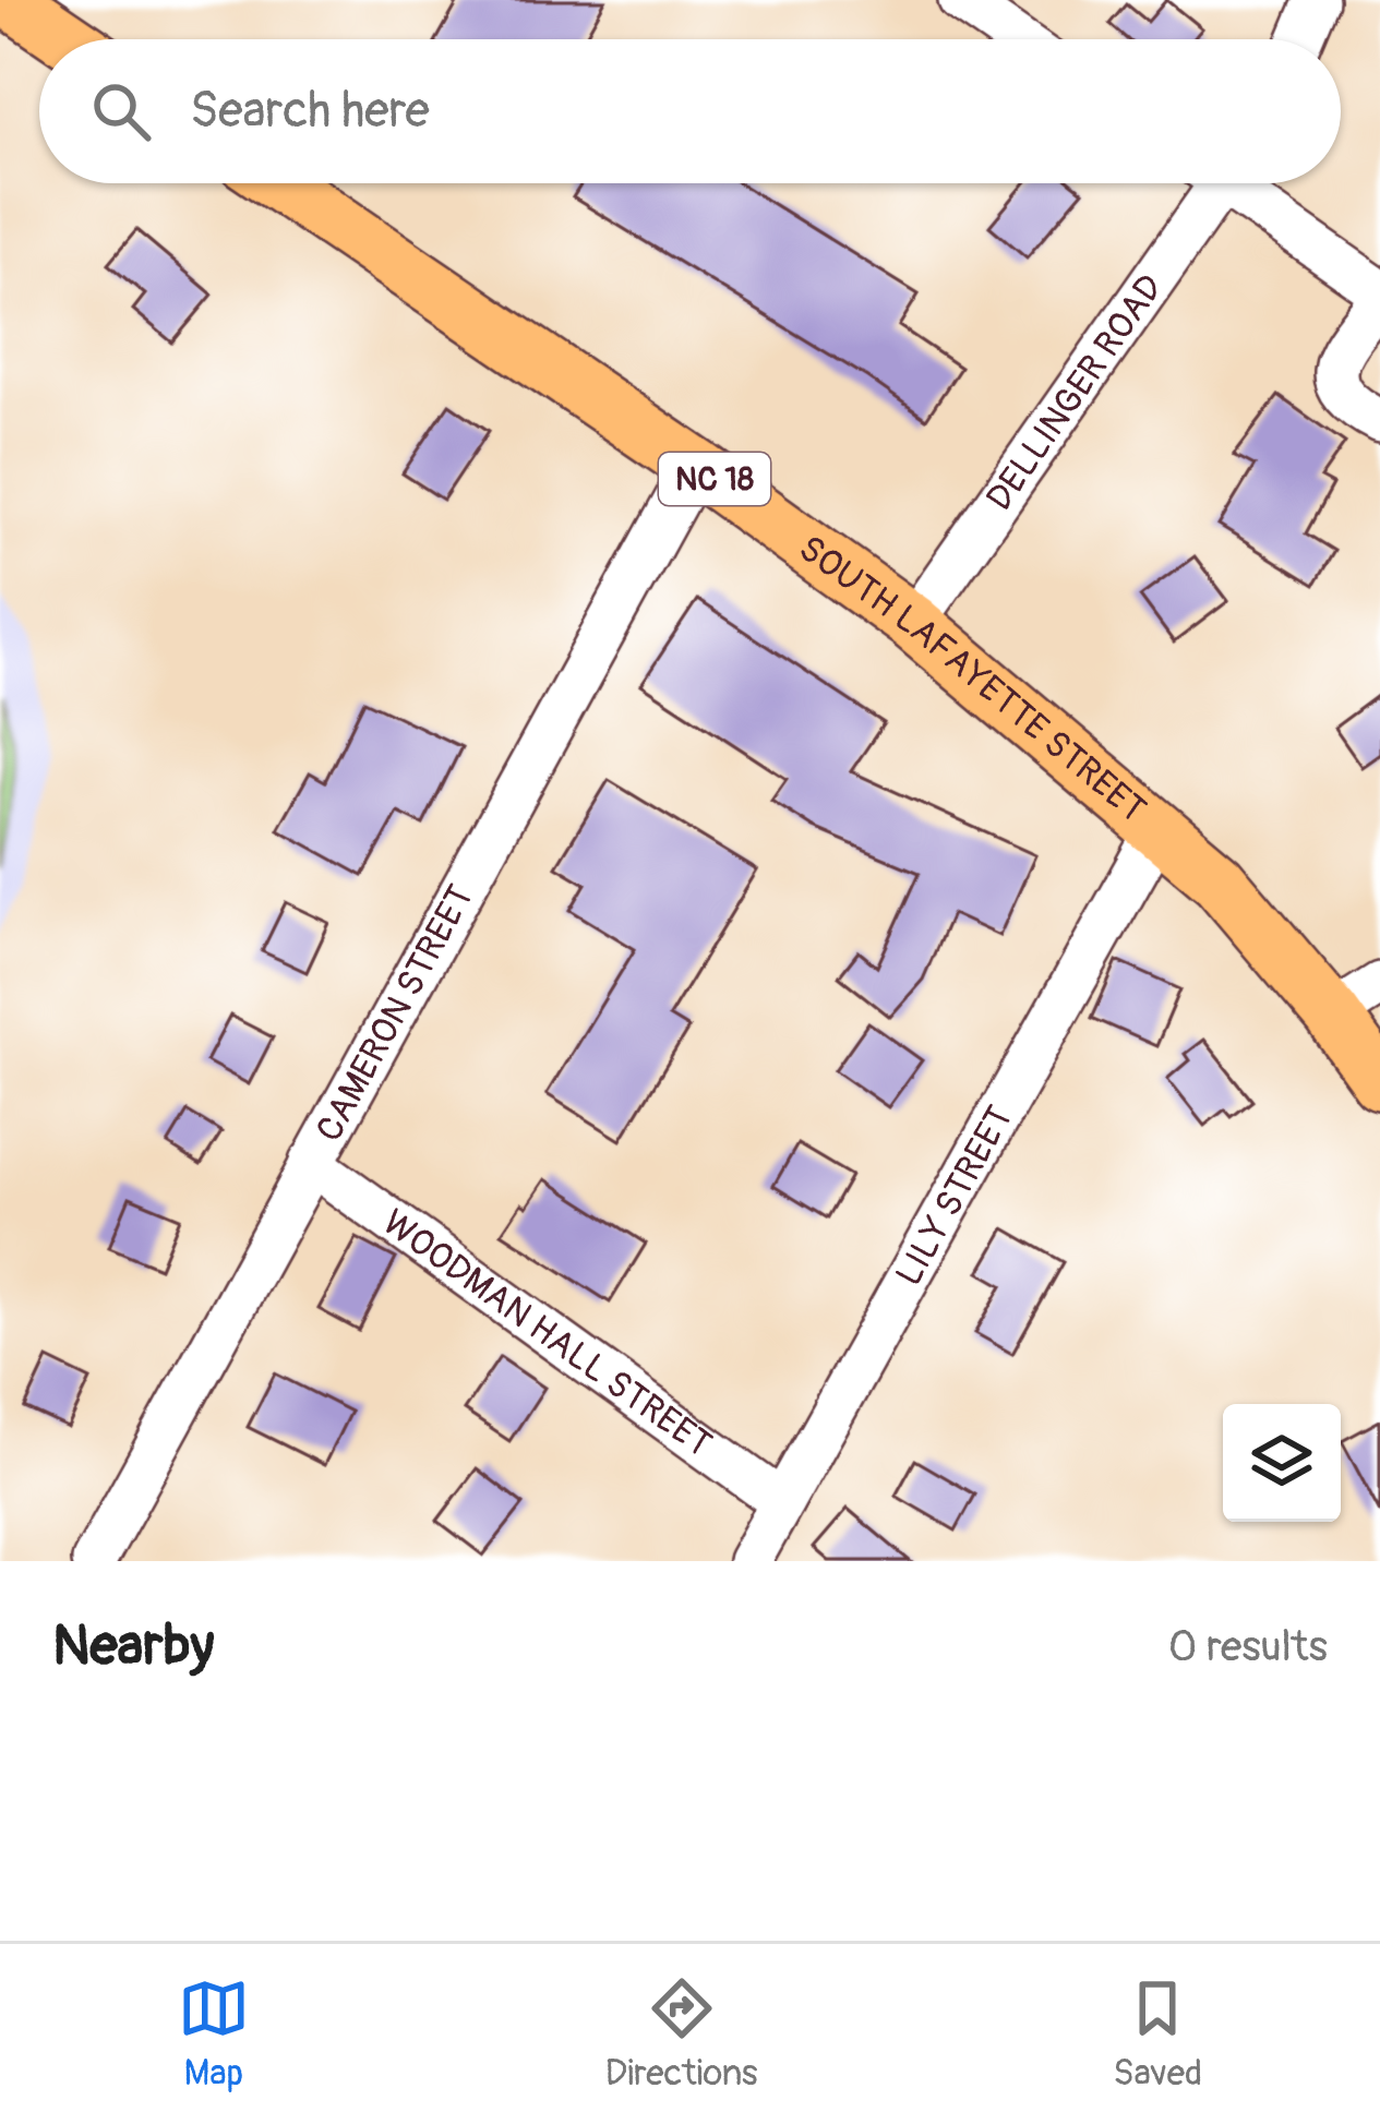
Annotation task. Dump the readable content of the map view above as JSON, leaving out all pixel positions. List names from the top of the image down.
{
  "streets": {
    "main road": ["NC 18", "SOUTH LAFAYETTE STREET"],
    "street": [
      "DELLINGER ROAD",
      "CAMERON STREET",
      "LILY STREET",
      "WOODMAN HALL STREET"
    ]
  },
  "crossings": [
    ["DELLINGER ROAD", "SOUTH LAFAYETTE STREET"],
    ["SOUTH LAFAYETTE STREET", "CAMERON STREET"],
    ["SOUTH LAFAYETTE STREET", "LILY STREET"],
    ["CAMERON STREET", "WOODMAN HALL STREET"],
    ["LILY STREET", "WOODMAN HALL STREET"]
  ],
  "page": {
    "search": "Search here",
    "heading": ["Nearby", "0 results"],
    "nav": ["Map", "Directions", "Saved"]
  }
}
